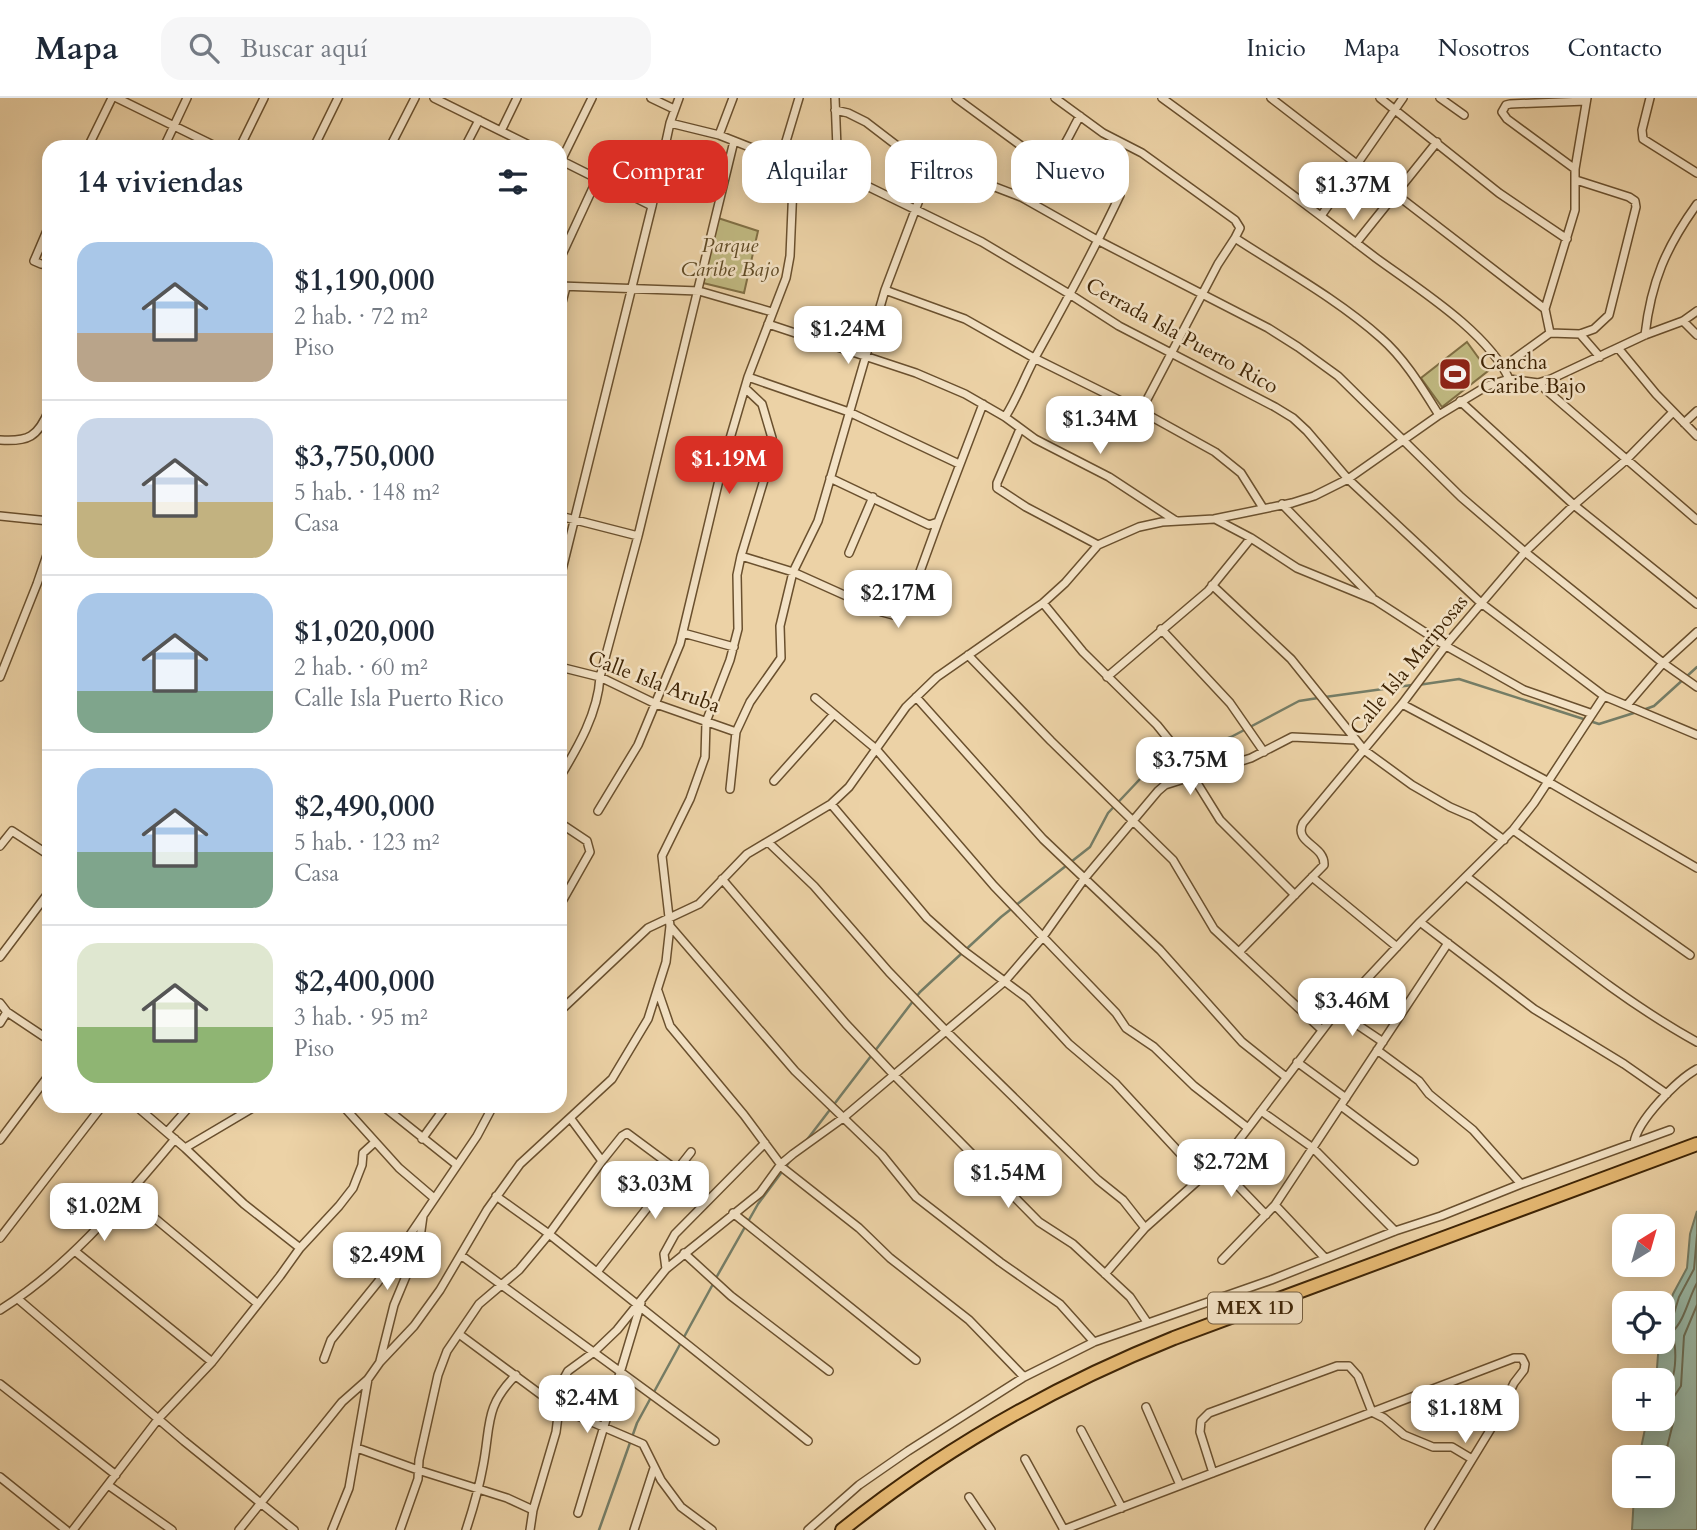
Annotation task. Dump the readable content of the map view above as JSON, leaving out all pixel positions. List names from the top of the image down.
{
  "streets": {
    "highway": ["MEX 1D"],
    "street": ["Cerrada Isla Puerto Rico", "Calle Isla Mariposas", "Calle Isla Aruba"]
  },
  "crossings": [
    ["Cerrada Isla Puerto Rico", "Calle Isla Mariposas"]
  ],
  "parks": ["Parque Caribe Bajo"],
  "places": {
    "sports": ["Cancha Caribe Bajo"]
  },
  "north": "top right",
  "page": {
    "header": "Mapa",
    "search": "Buscar aquí",
    "nav": [
      "Inicio",
      "Mapa",
      "Nosotros",
      "Contacto"
    ],
    "chip": [
      "Comprar",
      "Alquilar",
      "Filtros",
      "Nuevo"
    ],
    "heading": "14 viviendas",
    "price": [
      "$1.37M",
      "$1.24M",
      "$1.34M",
      "$1.19M",
      "$2.17M",
      "$3.75M",
      "$3.46M",
      "$2.72M",
      "$1.54M",
      "$3.03M",
      "$1.02M",
      "$2.49M",
      "$2.4M",
      "$1.18M"
    ],
    "list": [
      {
        "name": "$1,190,000",
        "note": "2 hab. · 72 m² · Piso"
      },
      {
        "name": "$3,750,000",
        "note": "5 hab. · 148 m² · Casa"
      },
      {
        "name": "$1,020,000",
        "note": "2 hab. · 60 m² · Calle Isla Puerto Rico"
      },
      {
        "name": "$2,490,000",
        "note": "5 hab. · 123 m² · Casa"
      },
      {
        "name": "$2,400,000",
        "note": "3 hab. · 95 m² · Piso"
      }
    ],
    "map_buttons": ["+", "−"]
  }
}
